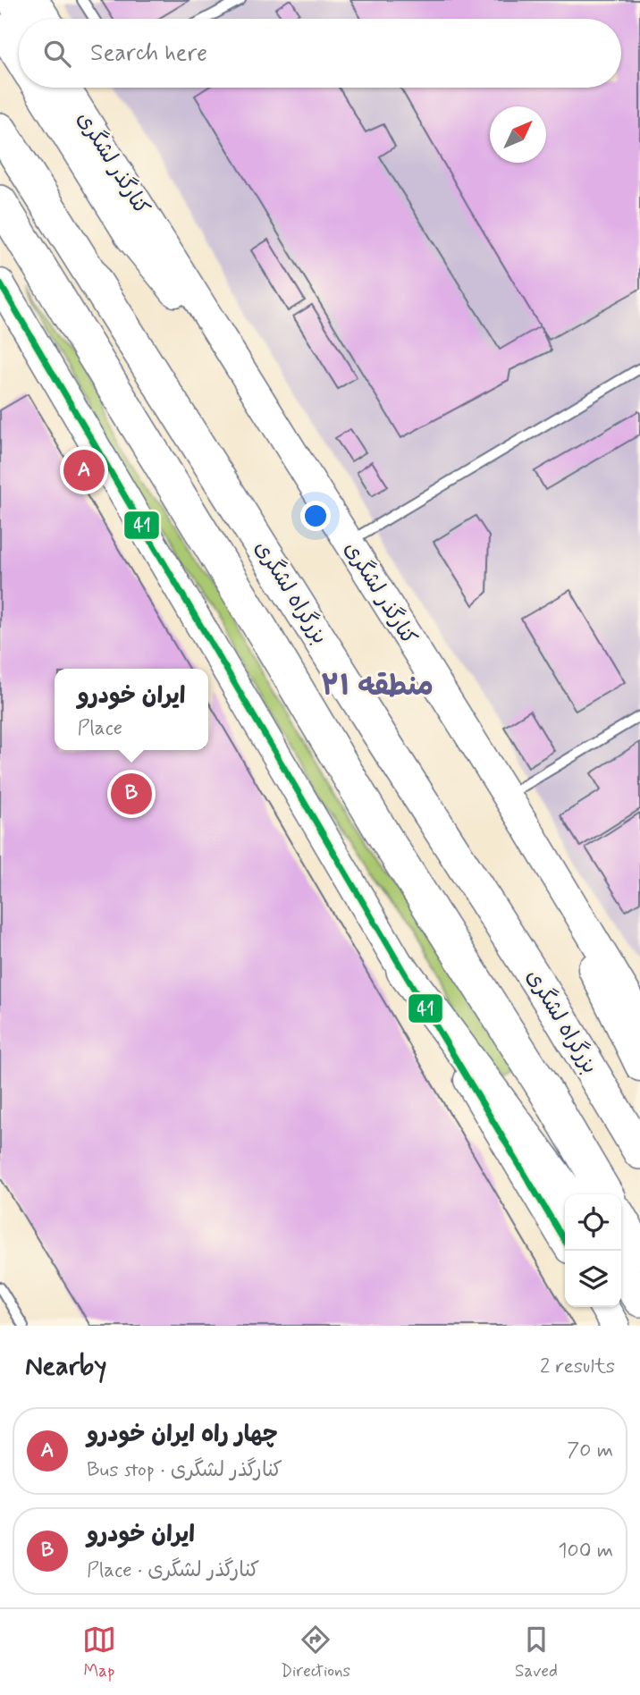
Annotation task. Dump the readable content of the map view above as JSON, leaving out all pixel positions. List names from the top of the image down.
{
  "streets": {
    "highway": ["بزرگراه لشگری"],
    "main road": ["کنارگذر لشگری"]
  },
  "districts": ["منطقه ۲۱"],
  "lines": ["transit line 41"],
  "north": "top right",
  "page": {
    "search": "Search here",
    "pins": ["A", "B"],
    "popup": ["ایران خودرو", "Place"],
    "heading": ["Nearby", "2 results"],
    "list": [
      {
        "mark": "A",
        "name": "چهار راه ایران خودرو",
        "note": "Bus stop · کنارگذر لشگری",
        "value": "70 m"
      },
      {
        "mark": "B",
        "name": "ایران خودرو",
        "note": "Place · کنارگذر لشگری",
        "value": "100 m"
      }
    ],
    "nav": ["Map", "Directions", "Saved"]
  }
}
